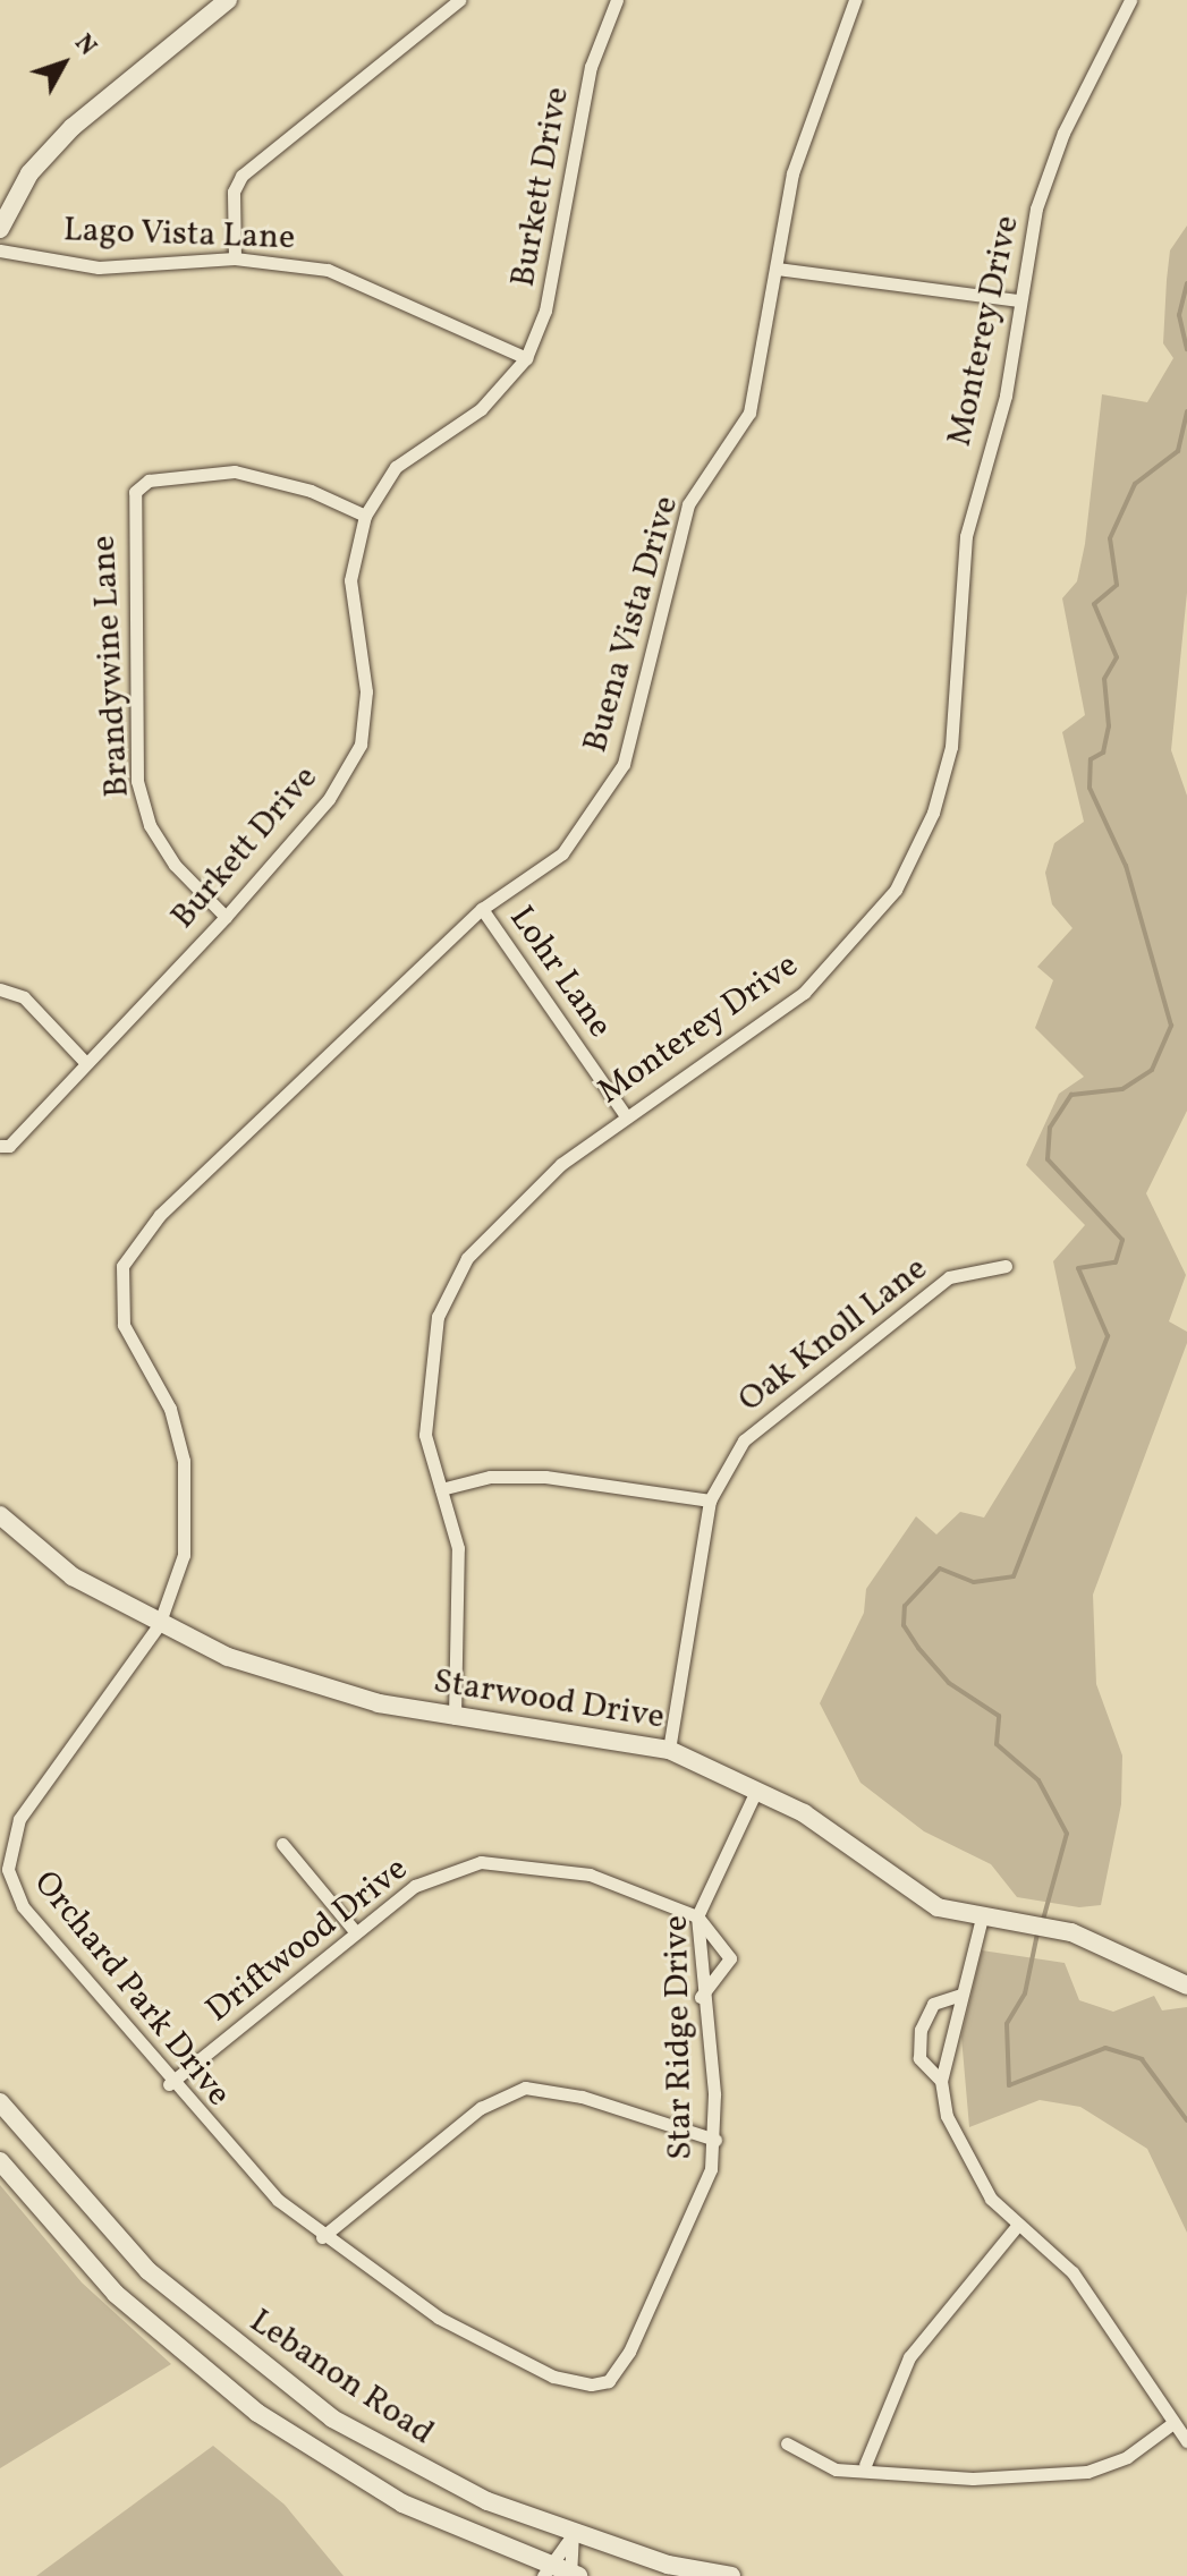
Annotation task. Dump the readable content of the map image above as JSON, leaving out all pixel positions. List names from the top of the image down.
{
  "streets": {
    "street": [
      "Burkett Drive",
      "Lago Vista Lane",
      "Monterey Drive",
      "Buena Vista Drive",
      "Brandywine Lane",
      "Lohr Lane",
      "Oak Knoll Lane",
      "Starwood Drive",
      "Driftwood Drive",
      "Orchard Park Drive",
      "Star Ridge Drive",
      "Lebanon Road"
    ]
  },
  "crossings": [
    ["Burkett Drive", "Lago Vista Lane"],
    ["Burkett Drive", "Brandywine Lane"],
    ["Monterey Drive", "Lohr Lane"],
    ["Monterey Drive", "Starwood Drive"],
    ["Buena Vista Drive", "Lohr Lane"],
    ["Buena Vista Drive", "Orchard Park Drive"],
    ["Oak Knoll Lane", "Starwood Drive"],
    ["Starwood Drive", "Orchard Park Drive"],
    ["Starwood Drive", "Star Ridge Drive"],
    ["Driftwood Drive", "Orchard Park Drive"],
    ["Driftwood Drive", "Star Ridge Drive"],
    ["Orchard Park Drive", "Star Ridge Drive"]
  ],
  "north": "top right"
}
